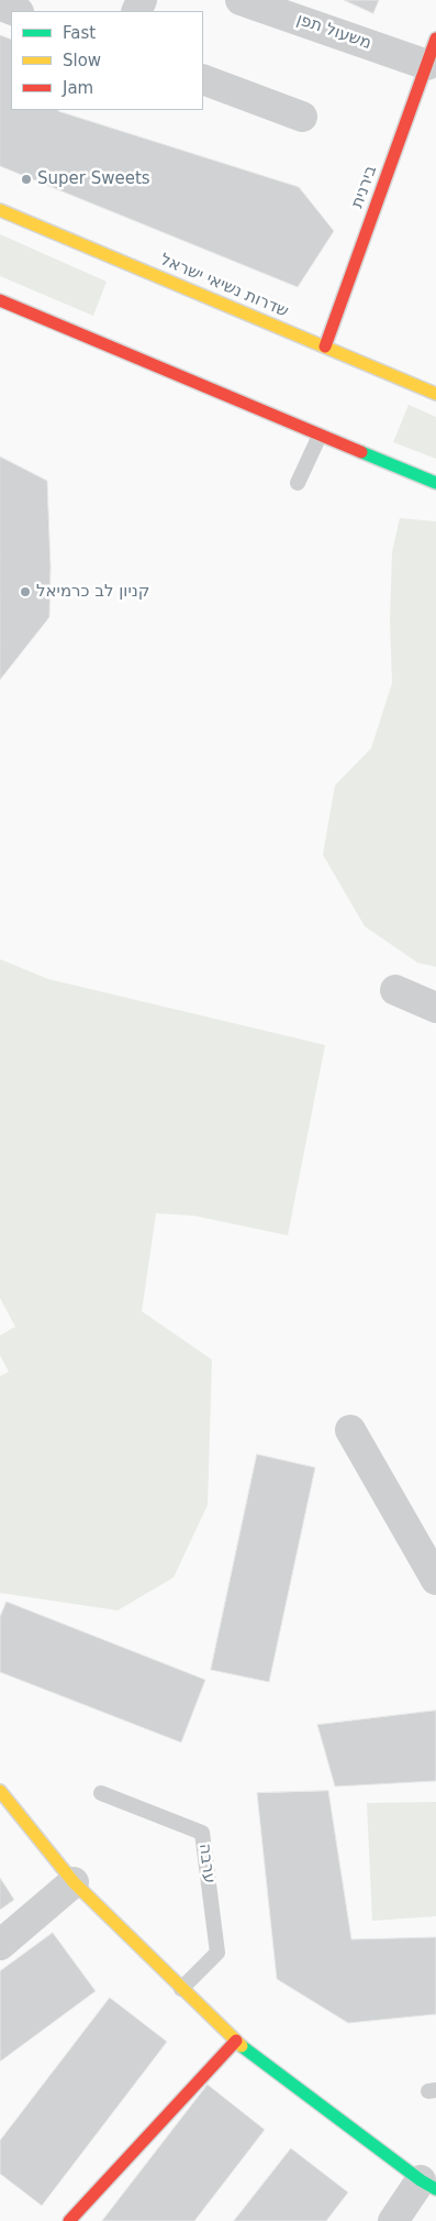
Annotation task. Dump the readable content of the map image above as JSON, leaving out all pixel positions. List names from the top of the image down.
{
  "streets": {
    "street": ["משעול תפן", "בירנית", "שדרות נשיאי ישראל"],
    "lane": ["ערבה"]
  },
  "crossings": [
    ["משעול תפן", "בירנית"],
    ["בירנית", "שדרות נשיאי ישראל"]
  ],
  "places": ["Super Sweets", "קניון לב כרמיאל"],
  "legend": ["Fast", "Slow", "Jam"]
}
